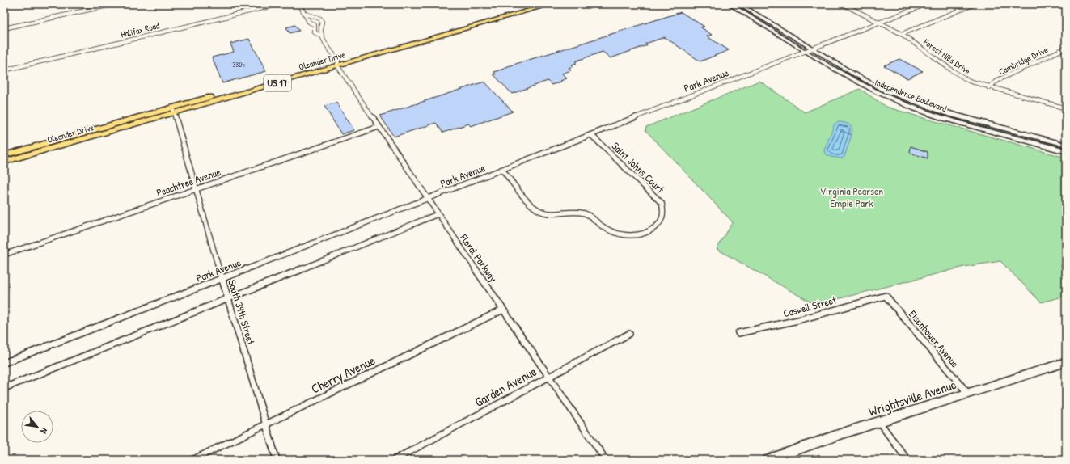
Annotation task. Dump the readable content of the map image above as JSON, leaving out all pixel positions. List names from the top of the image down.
{
  "streets": {
    "main road": [
      "Oleander Drive",
      "US 17",
      "Independence Boulevard",
      "Wrightsville Avenue"
    ],
    "street": [
      "Halifax Road",
      "Forest Hills Drive",
      "Cambridge Drive",
      "Park Avenue",
      "Saint Johns Court",
      "Peachtree Avenue",
      "Floral Parkway",
      "Caswell Street",
      "South 39th Street",
      "Eisenhower Avenue",
      "Cherry Avenue",
      "Garden Avenue"
    ]
  },
  "crossings": [
    ["Forest Hills Drive", "Cambridge Drive"],
    ["Forest Hills Drive", "Park Avenue"],
    ["Oleander Drive", "Floral Parkway"],
    ["Oleander Drive", "South 39th Street"],
    ["Park Avenue", "Independence Boulevard"],
    ["Park Avenue", "Saint Johns Court"],
    ["Park Avenue", "Floral Parkway"],
    ["Park Avenue", "South 39th Street"],
    ["Peachtree Avenue", "Floral Parkway"],
    ["Peachtree Avenue", "South 39th Street"],
    ["Floral Parkway", "Cherry Avenue"],
    ["Floral Parkway", "Garden Avenue"],
    ["Caswell Street", "Eisenhower Avenue"],
    ["South 39th Street", "Cherry Avenue"],
    ["Eisenhower Avenue", "Wrightsville Avenue"]
  ],
  "parks": ["Virginia Pearson Empie Park"],
  "house_numbers": ["3804"],
  "north": "bottom right"
}
